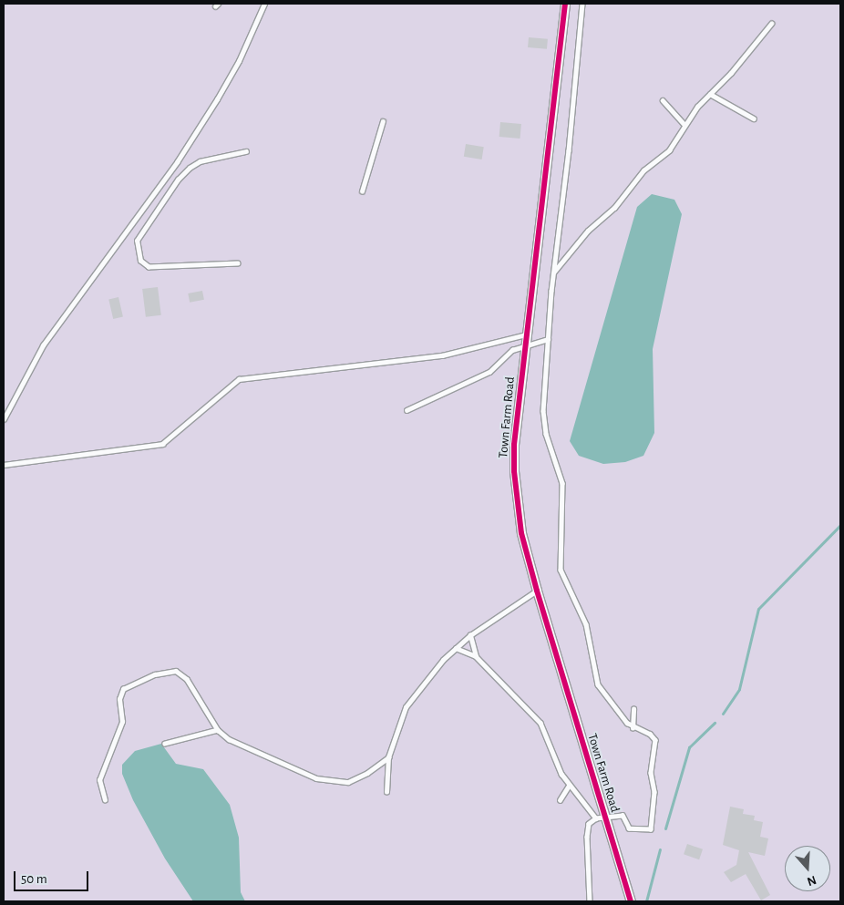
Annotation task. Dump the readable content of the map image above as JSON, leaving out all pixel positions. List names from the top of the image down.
{
  "streets": {
    "street": ["Town Farm Road"]
  },
  "scale_bar": "50 m",
  "north": "bottom"
}
